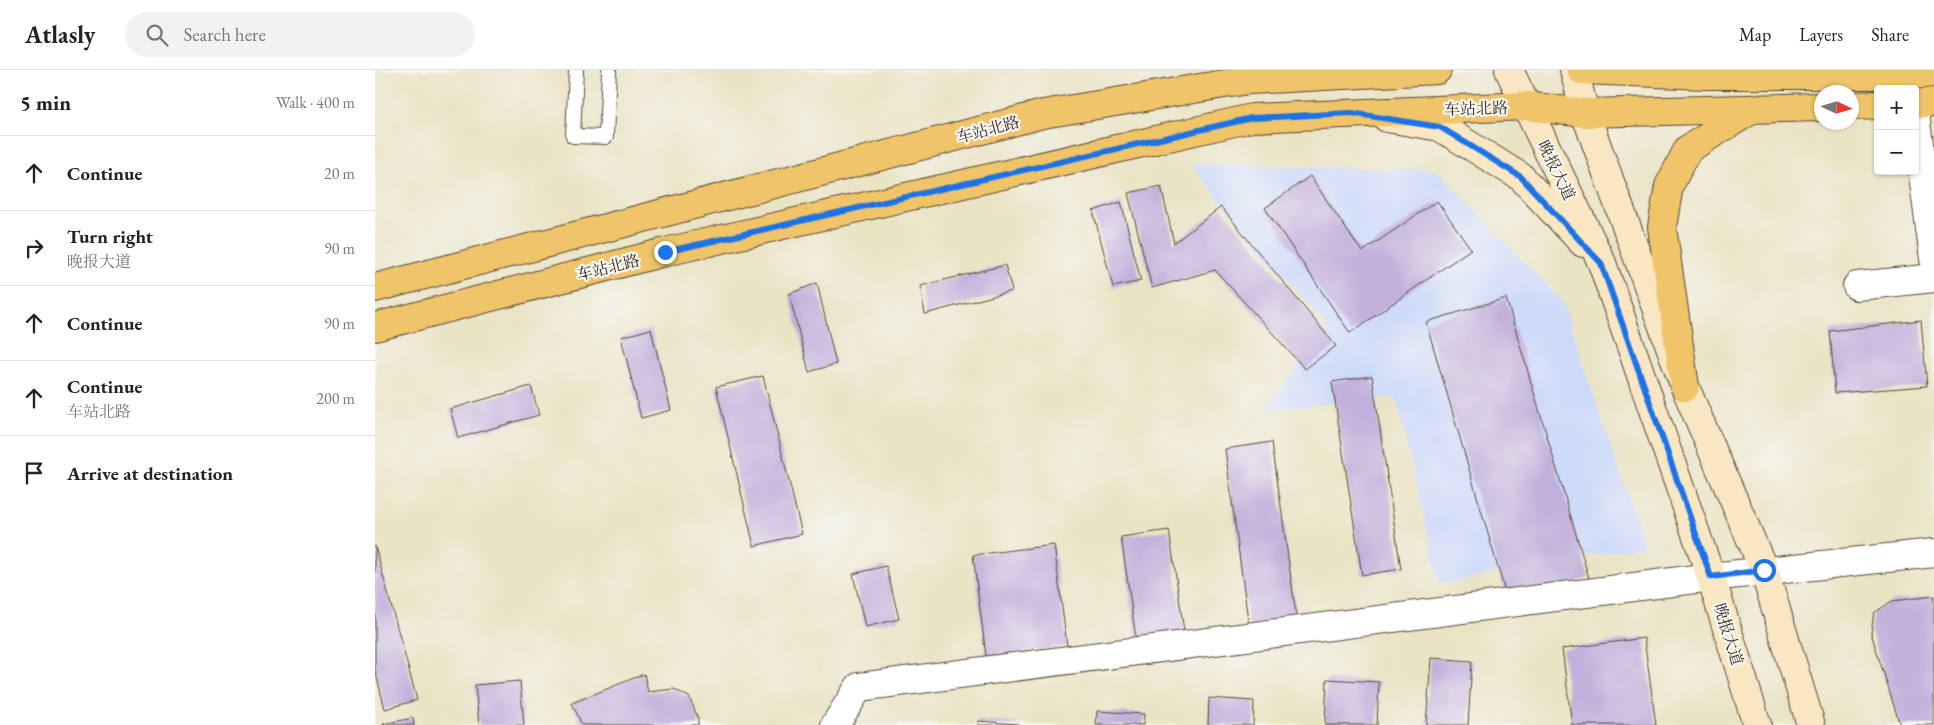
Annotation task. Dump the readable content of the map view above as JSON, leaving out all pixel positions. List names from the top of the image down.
{
  "streets": {
    "main road": ["车站北路", "晚报大道"]
  },
  "crossings": [
    ["车站北路", "晚报大道"]
  ],
  "north": "right",
  "page": {
    "header": "Atlasly",
    "search": "Search here",
    "nav": ["Map", "Layers", "Share"],
    "heading": ["5 min", "Walk · 400 m"],
    "map_buttons": ["+", "−"],
    "list": [
      ["Continue", "20 m"],
      ["Turn right", "晚报大道", "90 m"],
      ["Continue", "90 m"],
      ["Continue", "车站北路", "200 m"],
      "Arrive at destination"
    ]
  }
}
